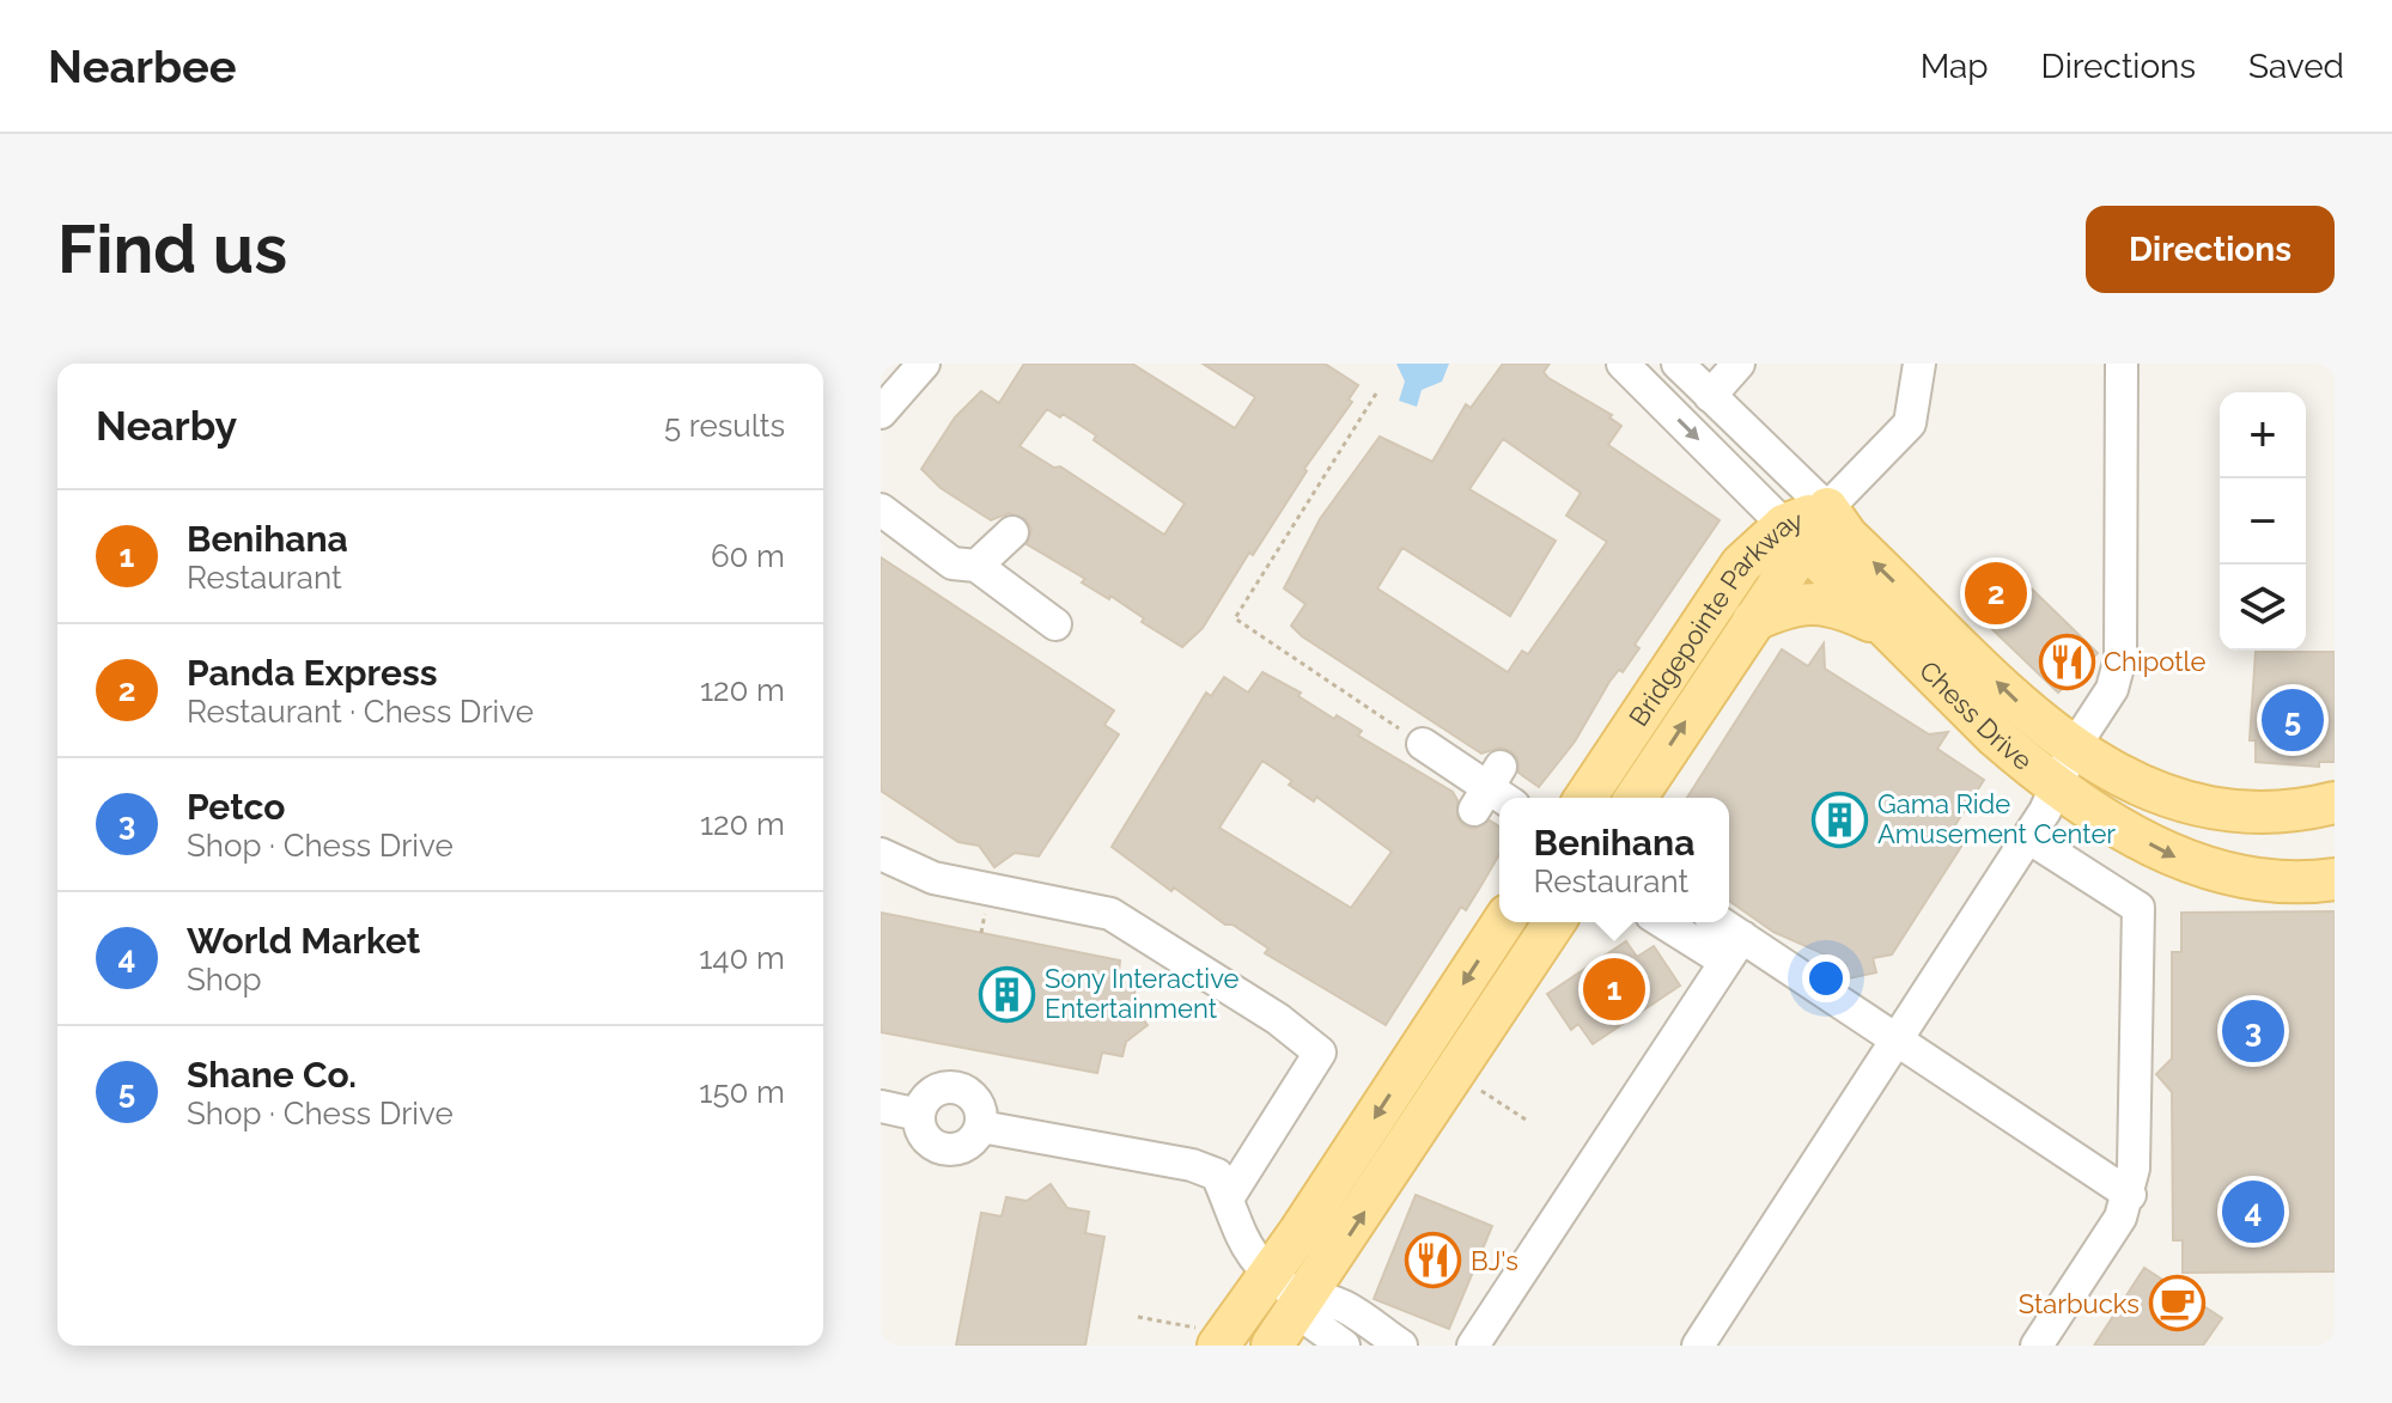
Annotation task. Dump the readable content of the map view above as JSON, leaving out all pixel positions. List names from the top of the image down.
{
  "streets": {
    "main road": ["Bridgepointe Parkway", "Chess Drive"]
  },
  "crossings": [
    ["Bridgepointe Parkway", "Chess Drive"]
  ],
  "places": {
    "restaurant": ["Chipotle", "BJ's"],
    "building": ["Gama Ride Amusement Center", "Sony Interactive Entertainment"],
    "cafe": ["Starbucks"]
  },
  "page": {
    "header": "Nearbee",
    "nav": ["Map", "Directions", "Saved"],
    "buttons": "Directions",
    "title": "Find us",
    "heading": ["Nearby", "5 results"],
    "map_buttons": ["+", "−"],
    "list": [
      {
        "mark": "1",
        "name": "Benihana",
        "note": "Restaurant",
        "value": "60 m"
      },
      {
        "mark": "2",
        "name": "Panda Express",
        "note": "Restaurant · Chess Drive",
        "value": "120 m"
      },
      {
        "mark": "3",
        "name": "Petco",
        "note": "Shop · Chess Drive",
        "value": "120 m"
      },
      {
        "mark": "4",
        "name": "World Market",
        "note": "Shop",
        "value": "140 m"
      },
      {
        "mark": "5",
        "name": "Shane Co.",
        "note": "Shop · Chess Drive",
        "value": "150 m"
      }
    ],
    "pins": [
      "2",
      "5",
      "1",
      "3",
      "4"
    ],
    "popup": ["Benihana", "Restaurant"]
  }
}
